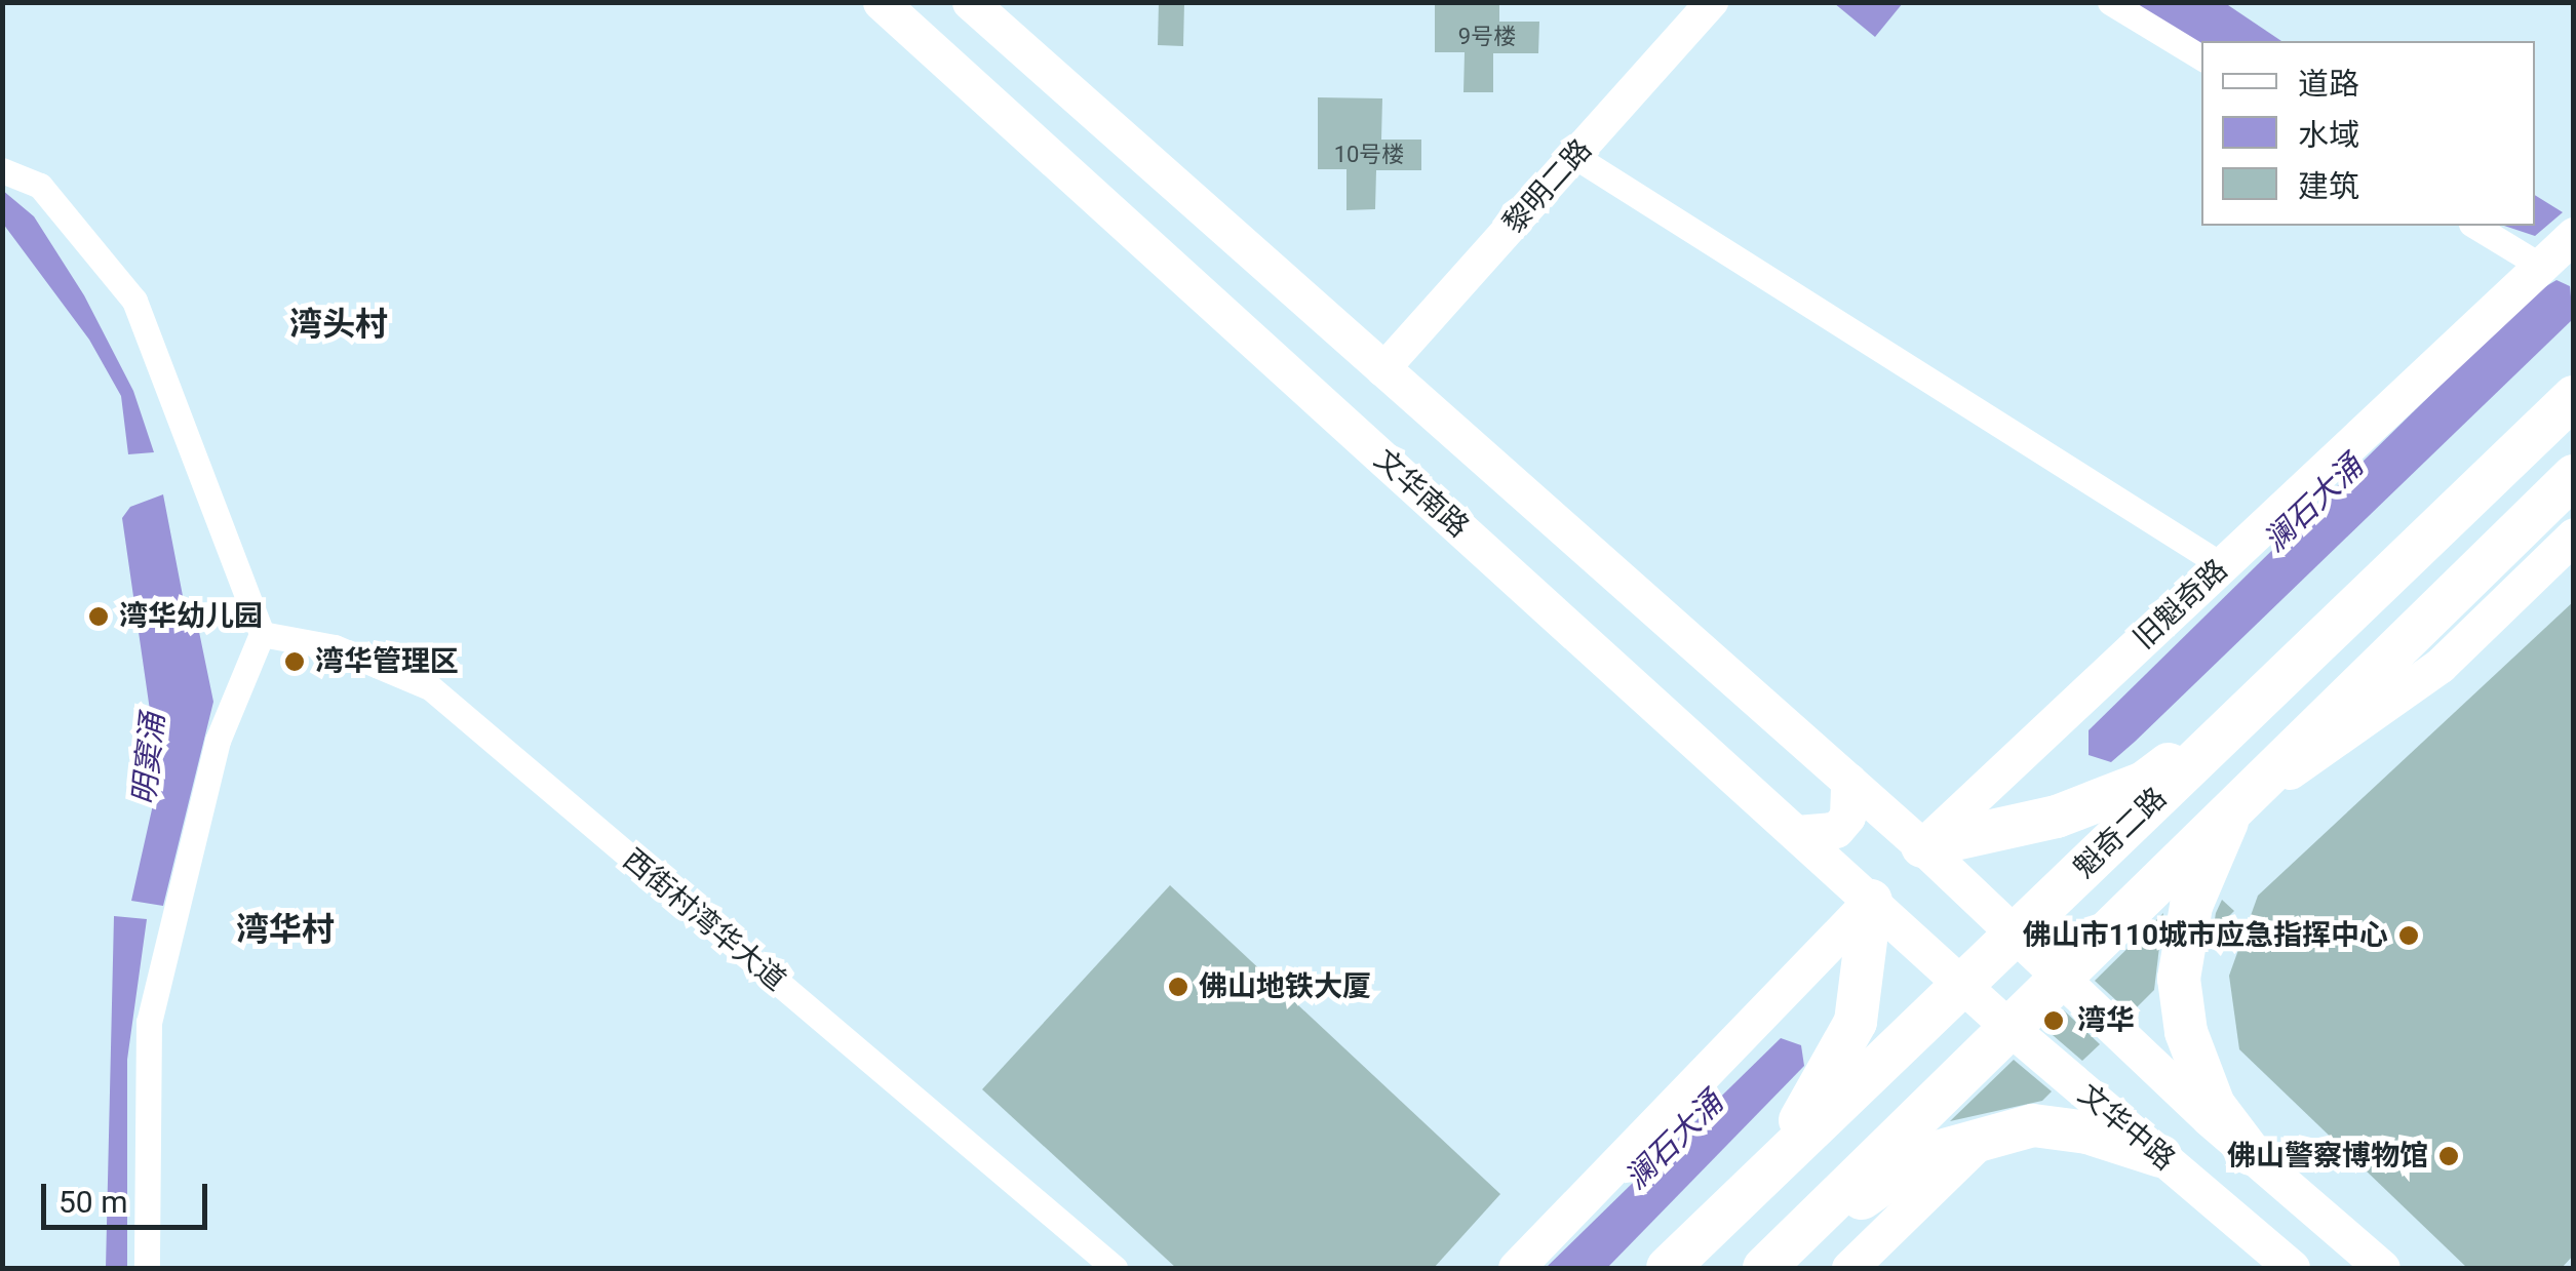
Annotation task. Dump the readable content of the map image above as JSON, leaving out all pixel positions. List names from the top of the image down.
{
  "streets": {
    "highway": ["魁奇二路"],
    "main road": ["文华南路", "旧魁奇路", "文华中路"],
    "street": ["黎明二路", "西街村湾华大道"]
  },
  "crossings": [
    ["文华南路", "魁奇二路"],
    ["文华南路", "文华中路"],
    ["魁奇二路", "文华中路"]
  ],
  "districts": ["湾头村", "湾华村"],
  "water": ["澜石大涌", "明窦涌"],
  "places": [
    "湾华幼儿园",
    "湾华管理区",
    "佛山市110城市应急指挥中心",
    "佛山地铁大厦",
    "湾华",
    "佛山警察博物馆"
  ],
  "house_numbers": ["9号楼", "10号楼"],
  "legend": ["道路", "水域", "建筑"],
  "scale_bar": "50 m"
}
